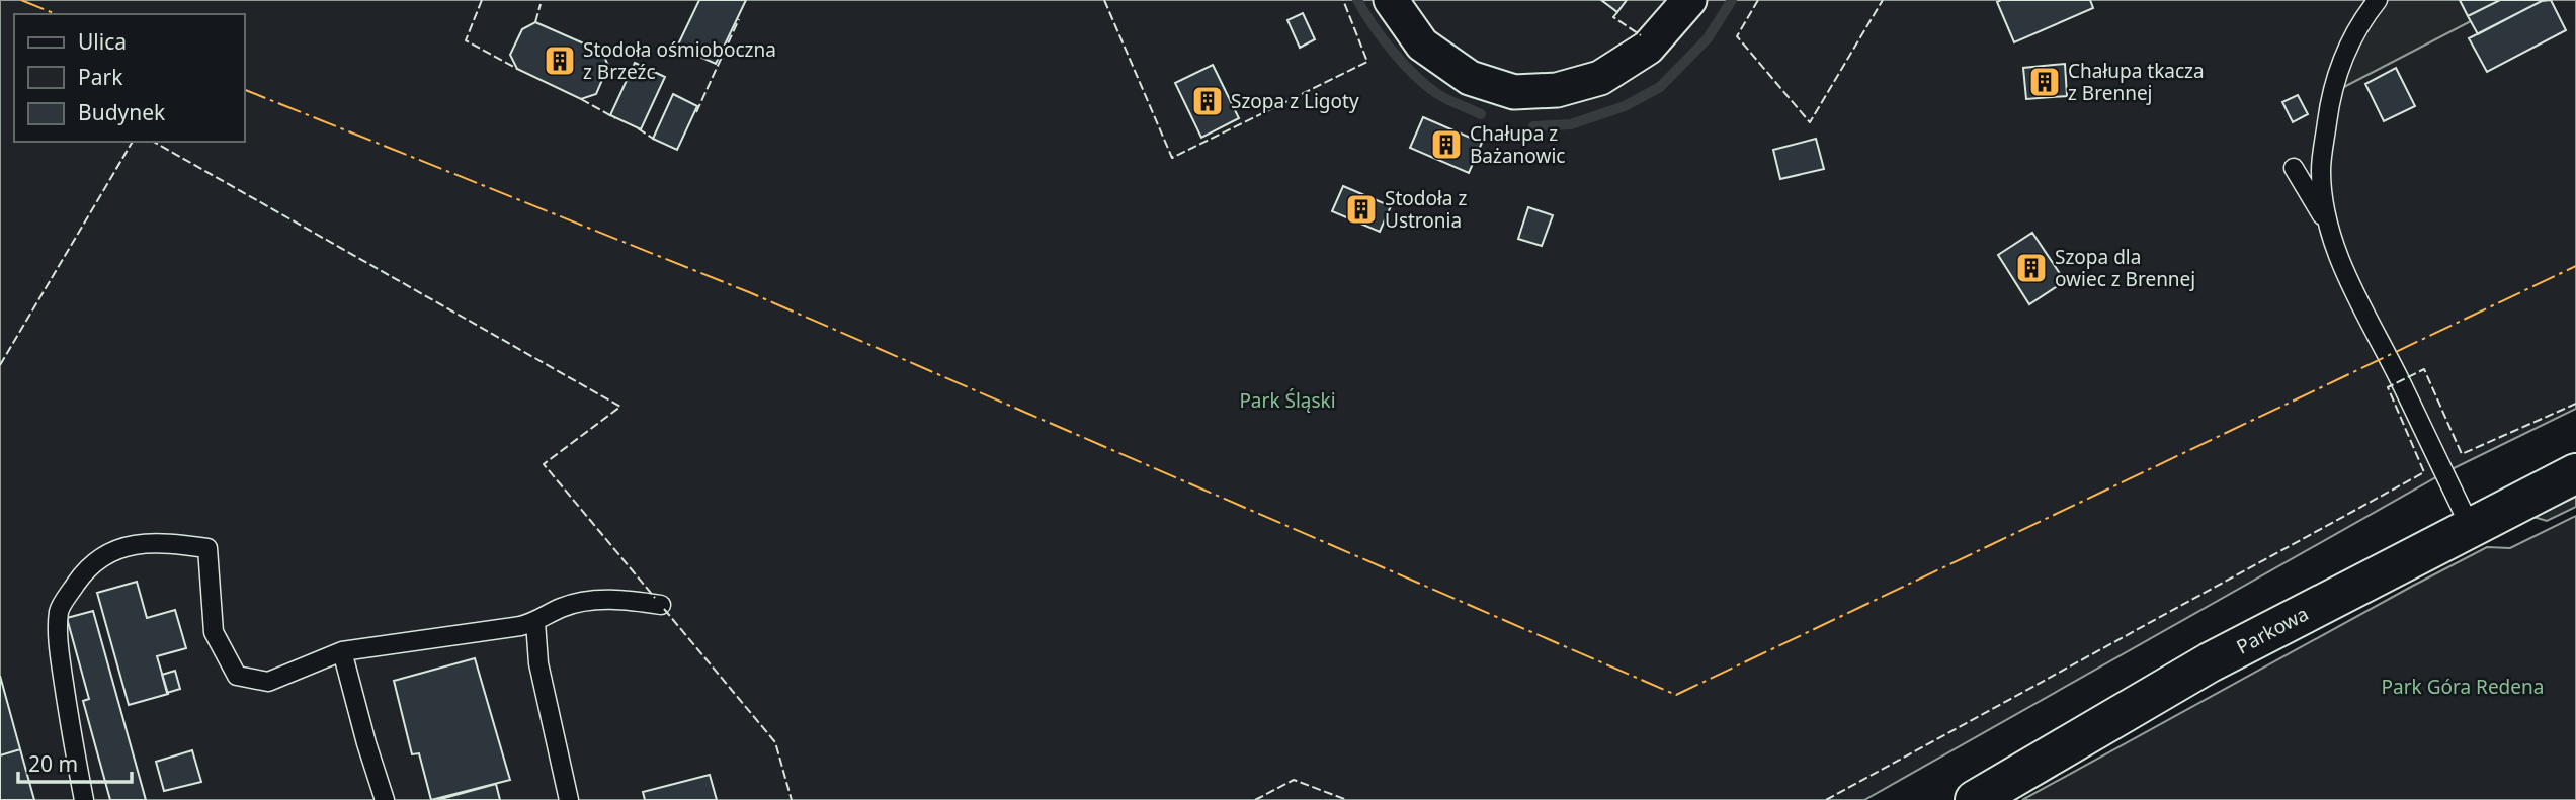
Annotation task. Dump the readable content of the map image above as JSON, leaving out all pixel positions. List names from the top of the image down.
{
  "streets": {
    "street": ["Parkowa"]
  },
  "parks": ["Park Śląski", "Park Góra Redena"],
  "places": {
    "building": [
      "Stodoła ośmioboczna z Brzeźc",
      "Chałupa tkacza z Brennej",
      "Szopa z Ligoty",
      "Chałupa z Bażanowic",
      "Stodoła z Ustronia",
      "Szopa dla owiec z Brennej"
    ]
  },
  "legend": ["Ulica", "Park", "Budynek"],
  "scale_bar": "20 m"
}
